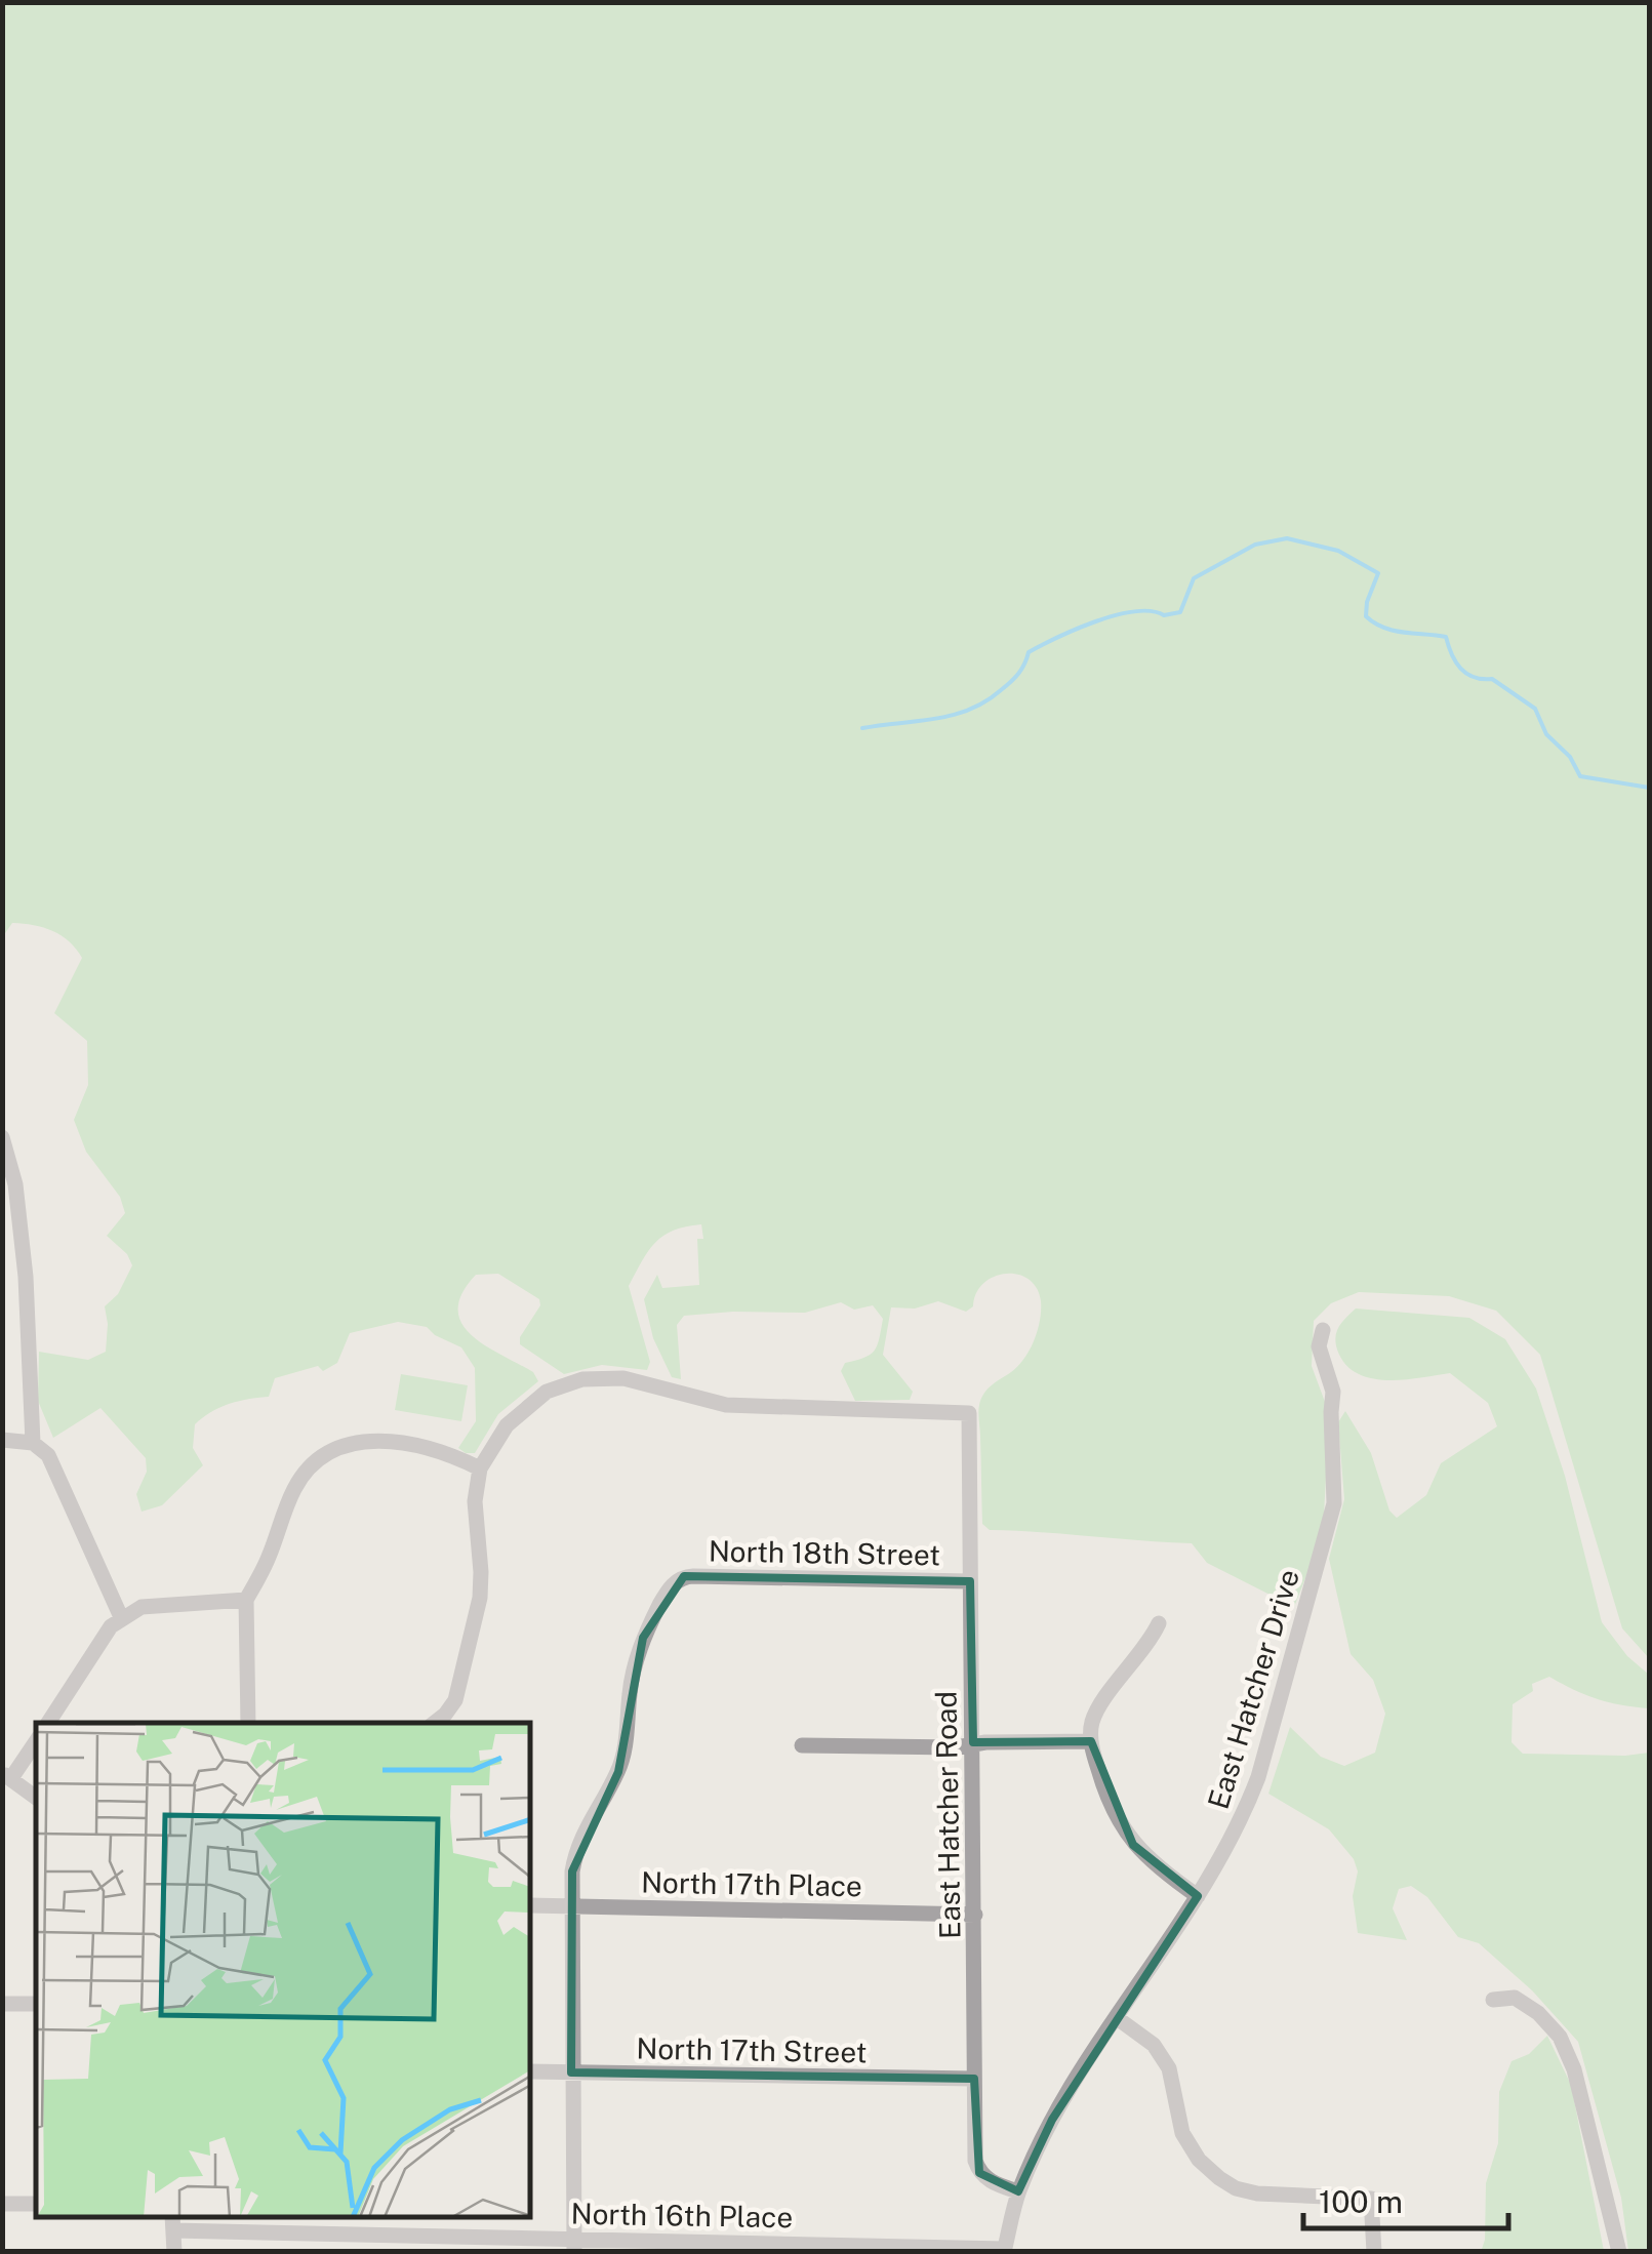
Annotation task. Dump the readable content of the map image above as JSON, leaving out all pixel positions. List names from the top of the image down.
{
  "streets": {
    "street": [
      "North 18th Street",
      "East Hatcher Drive",
      "East Hatcher Road",
      "North 17th Place",
      "North 17th Street",
      "North 16th Place"
    ]
  },
  "crossings": [
    ["North 18th Street", "East Hatcher Road"],
    ["North 18th Street", "North 17th Place"],
    ["East Hatcher Drive", "East Hatcher Road"],
    ["East Hatcher Drive", "North 16th Place"],
    ["East Hatcher Road", "North 17th Place"],
    ["East Hatcher Road", "North 17th Street"]
  ],
  "scale_bar": "100 m"
}
